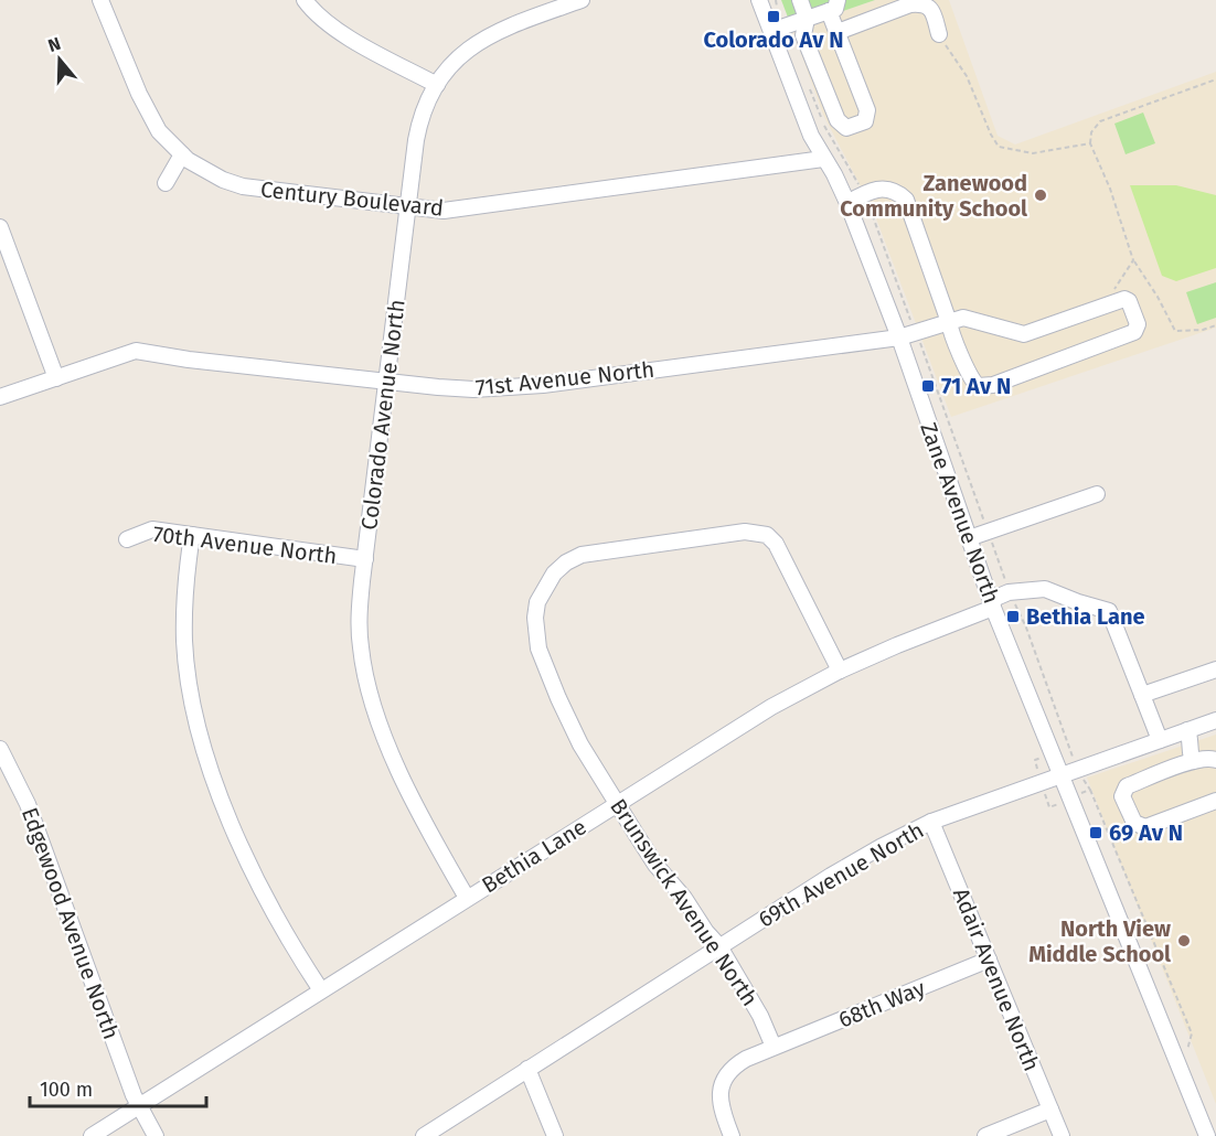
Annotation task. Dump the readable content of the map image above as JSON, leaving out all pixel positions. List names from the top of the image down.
{
  "streets": {
    "street": [
      "Century Boulevard",
      "71st Avenue North",
      "Colorado Avenue North",
      "Zane Avenue North",
      "70th Avenue North",
      "Bethia Lane",
      "69th Avenue North",
      "Brunswick Avenue North",
      "Edgewood Avenue North",
      "Adair Avenue North",
      "68th Way"
    ]
  },
  "crossings": [
    ["Century Boulevard", "Colorado Avenue North"],
    ["Century Boulevard", "Zane Avenue North"],
    ["71st Avenue North", "Colorado Avenue North"],
    ["71st Avenue North", "Zane Avenue North"],
    ["Colorado Avenue North", "70th Avenue North"],
    ["Colorado Avenue North", "Bethia Lane"],
    ["Zane Avenue North", "Bethia Lane"],
    ["Zane Avenue North", "69th Avenue North"],
    ["Bethia Lane", "69th Avenue North"],
    ["Bethia Lane", "Brunswick Avenue North"],
    ["Bethia Lane", "Edgewood Avenue North"],
    ["69th Avenue North", "Brunswick Avenue North"],
    ["69th Avenue North", "Adair Avenue North"],
    ["Brunswick Avenue North", "68th Way"],
    ["Adair Avenue North", "68th Way"]
  ],
  "places": {
    "transit": [
      "Colorado Av N",
      "71 Av N",
      "Bethia Lane",
      "69 Av N"
    ],
    "other": ["Zanewood Community School", "North View Middle School"]
  },
  "scale_bar": "100 m",
  "north": "top"
}
